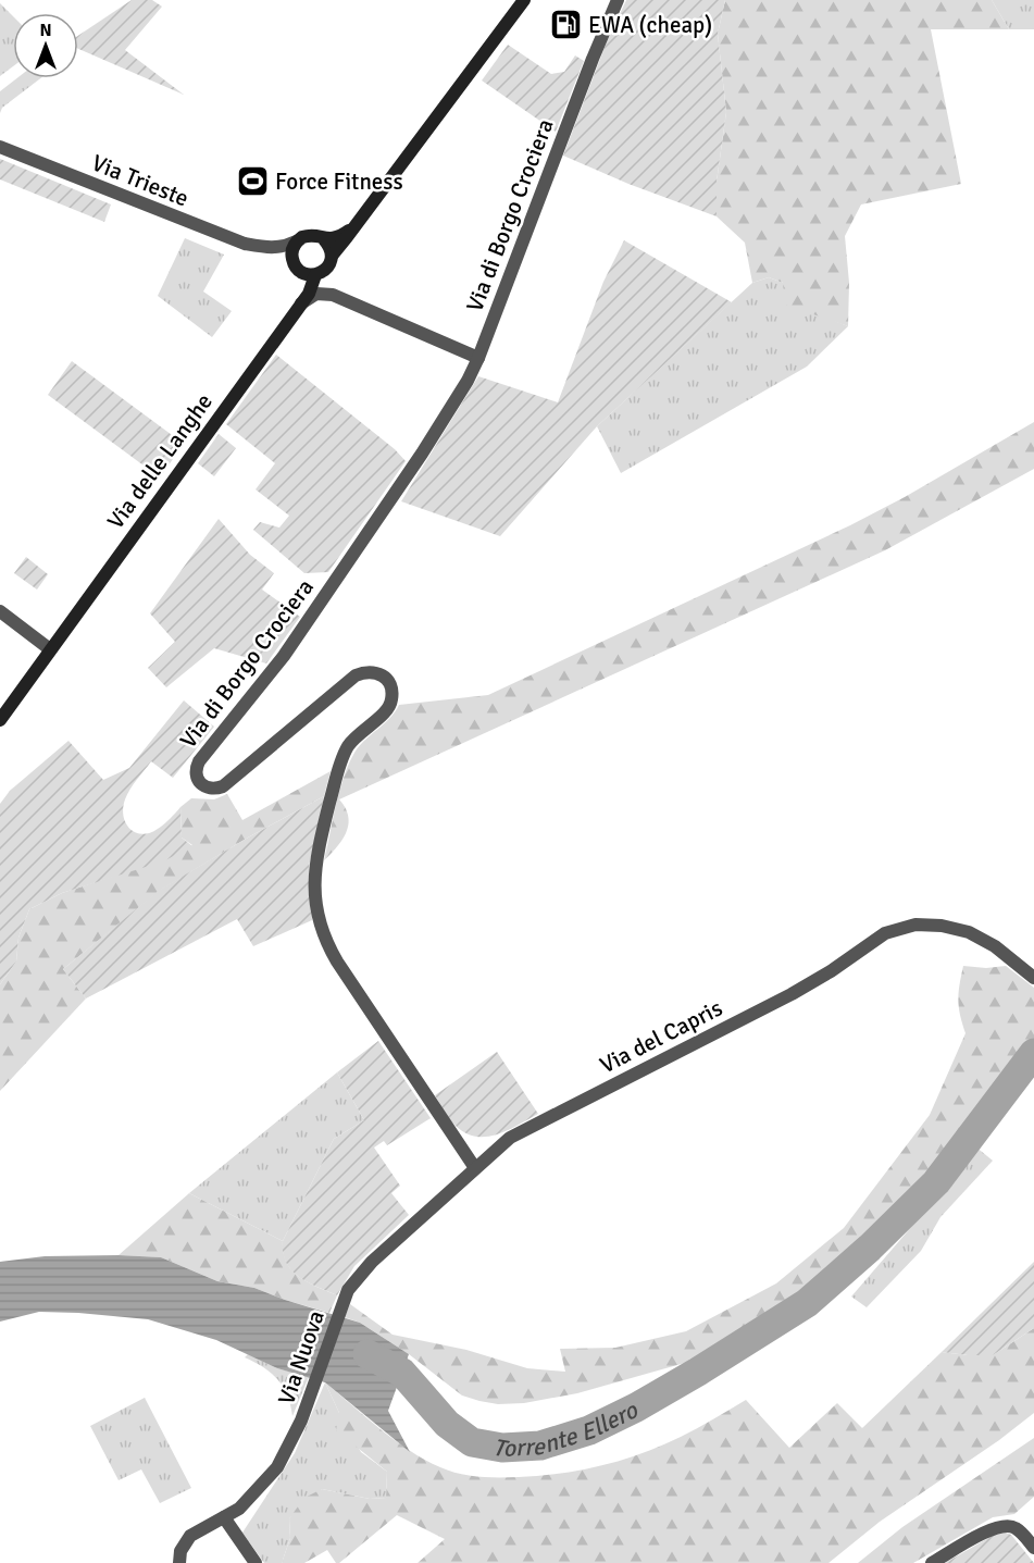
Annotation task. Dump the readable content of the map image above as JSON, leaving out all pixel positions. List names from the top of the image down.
{
  "streets": {
    "main road": ["Via delle Langhe"],
    "street": [
      "Via Trieste",
      "Via di Borgo Crociera",
      "Via del Capris",
      "Via Nuova"
    ]
  },
  "crossings": [
    ["Via Trieste", "Via delle Langhe"],
    ["Via di Borgo Crociera", "Via del Capris"],
    ["Via di Borgo Crociera", "Via Nuova"],
    ["Via del Capris", "Via Nuova"]
  ],
  "water": ["Torrente Ellero"],
  "places": {
    "fuel station": ["EWA (cheap)"],
    "sports": ["Force Fitness"]
  },
  "north": "top"
}
